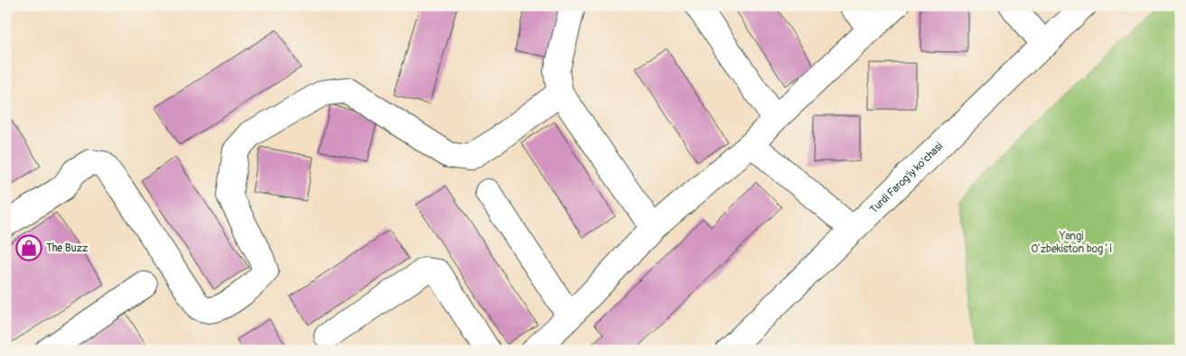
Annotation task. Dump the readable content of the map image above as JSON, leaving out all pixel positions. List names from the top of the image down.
{
  "streets": {
    "street": ["Turdi Farog'iy ko'chasi"]
  },
  "parks": ["Yangi Oʻzbekiston bogʻi"],
  "places": {
    "shop": ["The Buzz"]
  }
}
